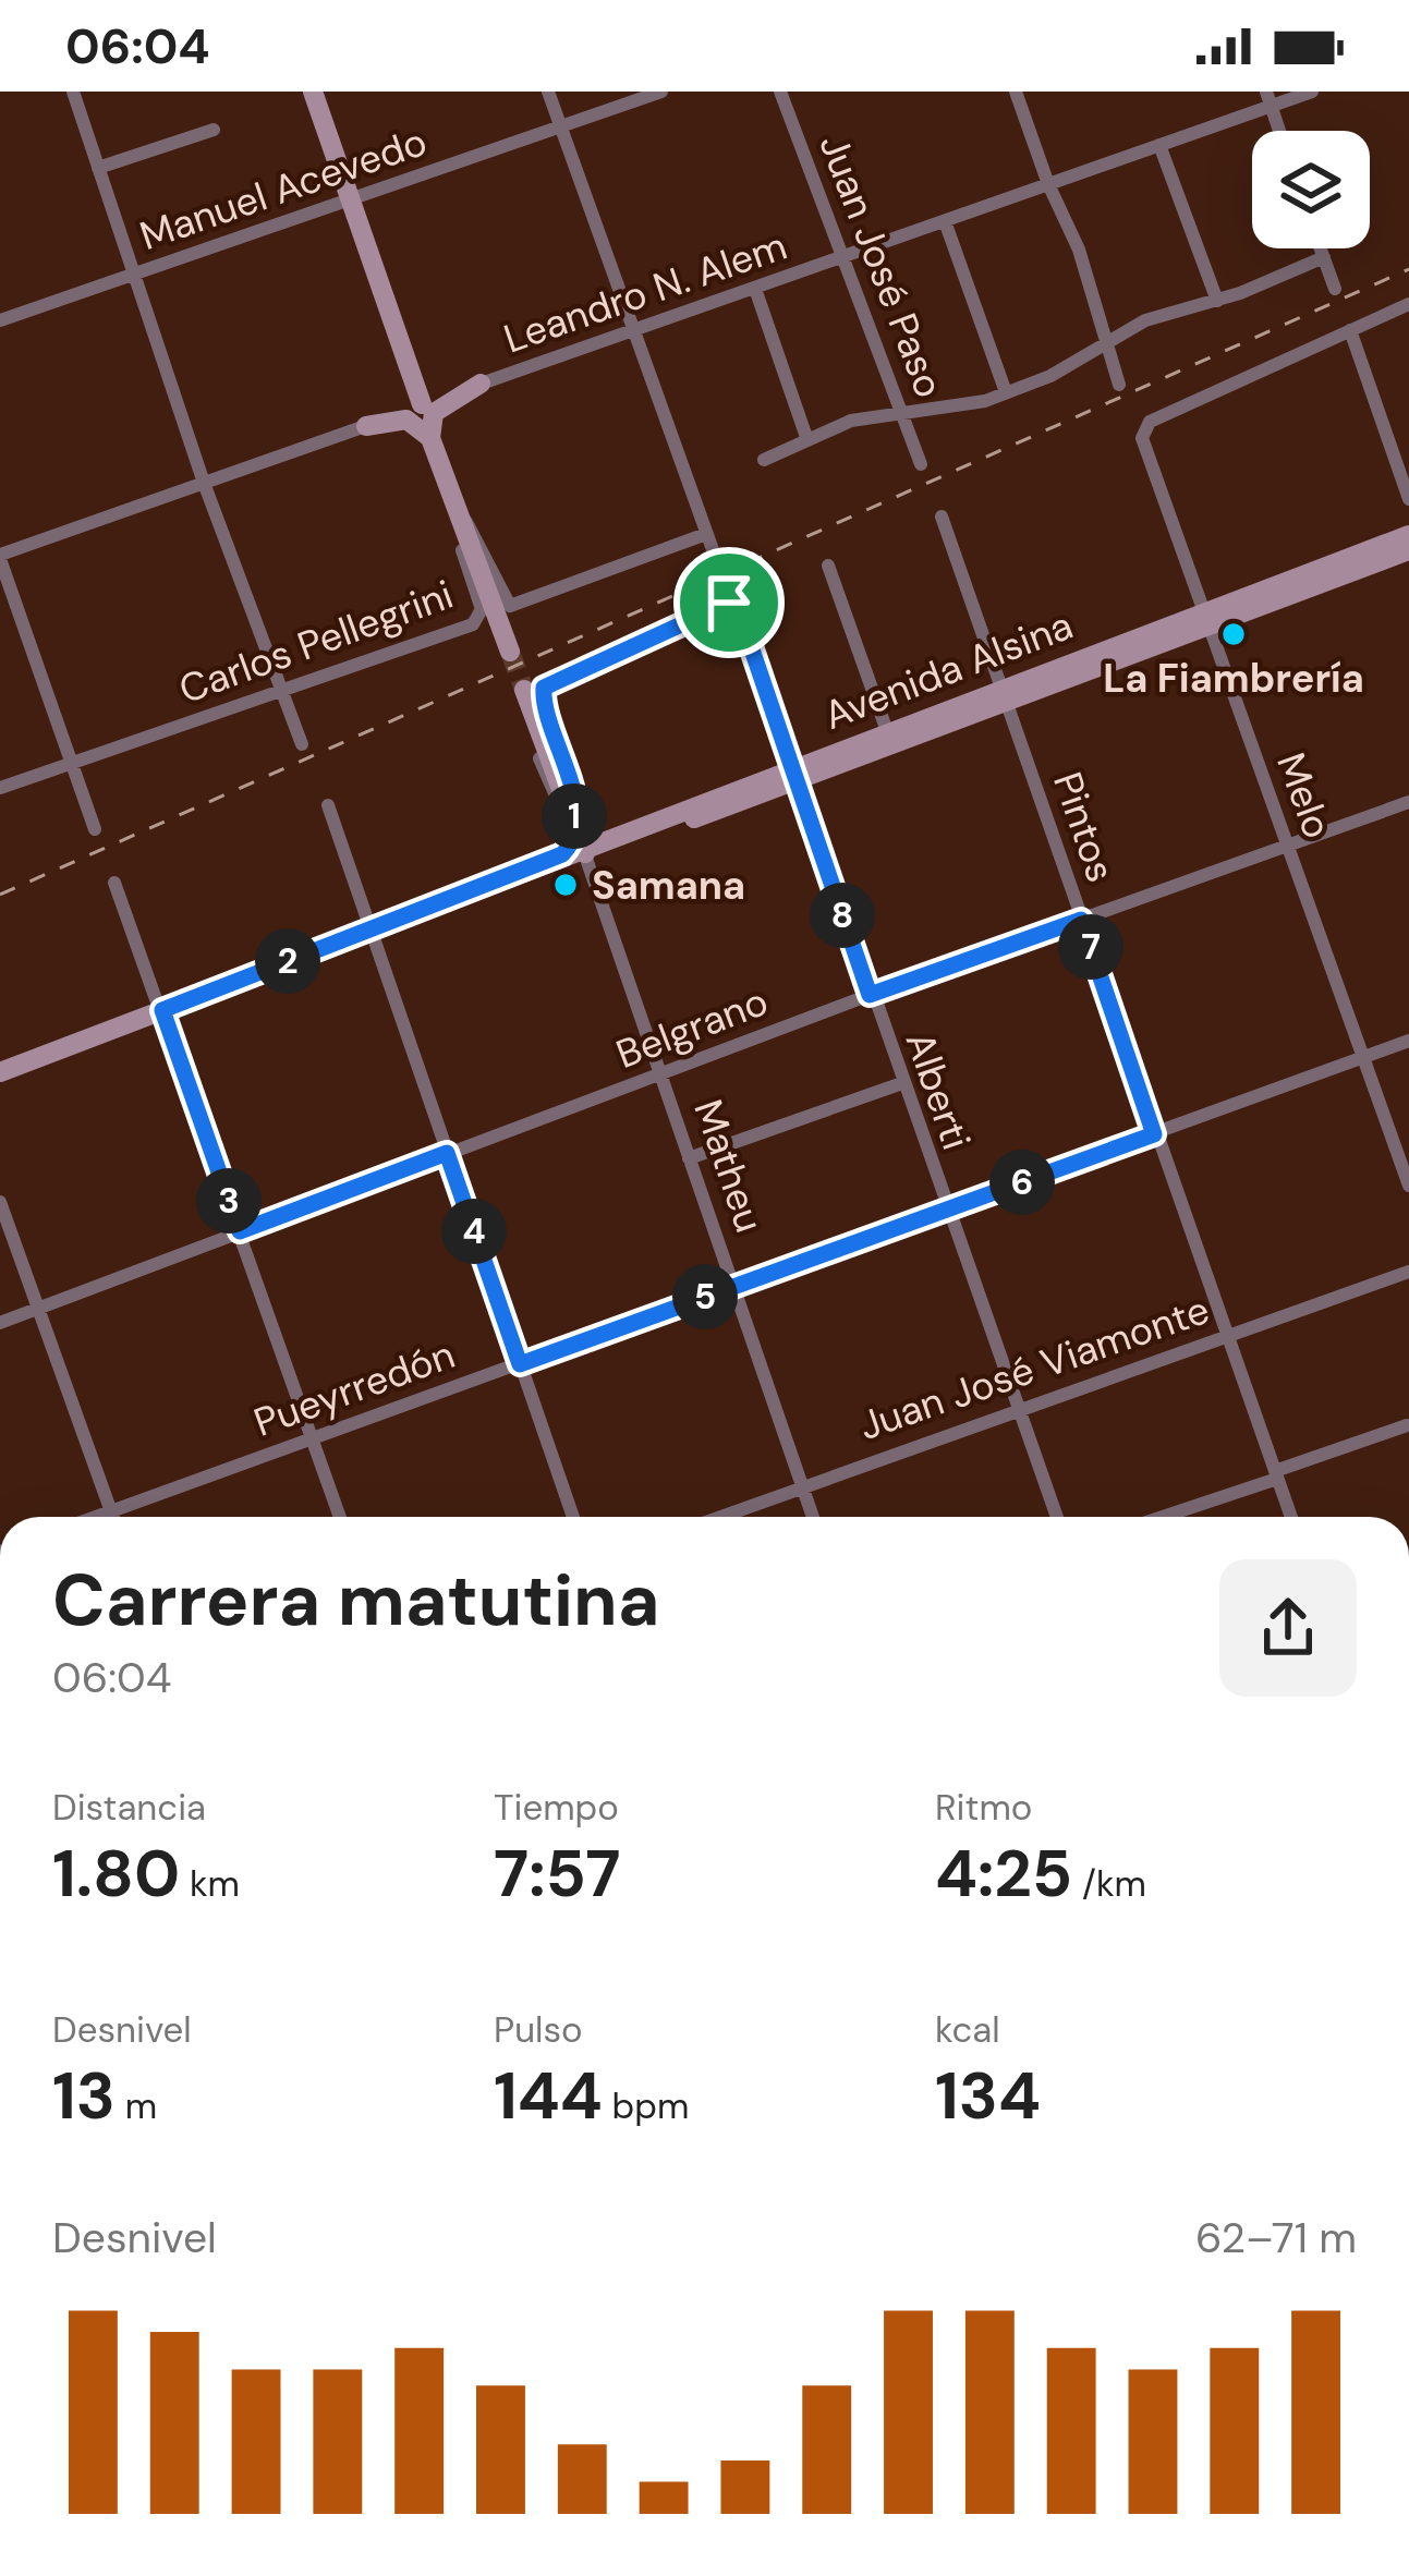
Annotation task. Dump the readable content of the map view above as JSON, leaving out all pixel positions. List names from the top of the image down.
{
  "streets": {
    "main road": ["Avenida Alsina", "Matheu"],
    "street": [
      "Manuel Acevedo",
      "Juan José Paso",
      "Leandro N. Alem",
      "Carlos Pellegrini",
      "Melo",
      "Pintos",
      "Belgrano",
      "Alberti",
      "Juan José Viamonte",
      "Pueyrredón"
    ]
  },
  "crossings": [
    ["Juan José Paso", "Leandro N. Alem"],
    ["Avenida Alsina", "Melo"],
    ["Avenida Alsina", "Pintos"],
    ["Avenida Alsina", "Alberti"],
    ["Avenida Alsina", "Matheu"],
    ["Melo", "Belgrano"],
    ["Melo", "Pueyrredón"],
    ["Pintos", "Belgrano"],
    ["Pintos", "Juan José Viamonte"],
    ["Pintos", "Pueyrredón"],
    ["Belgrano", "Alberti"],
    ["Belgrano", "Matheu"],
    ["Alberti", "Matheu"],
    ["Alberti", "Juan José Viamonte"],
    ["Alberti", "Pueyrredón"],
    ["Matheu", "Juan José Viamonte"],
    ["Matheu", "Pueyrredón"]
  ],
  "places": ["La Fiambrería", "Samana"],
  "page": {
    "status": "06:04",
    "pins": [
      "1",
      "8",
      "7",
      "2",
      "6",
      "3",
      "4",
      "5"
    ],
    "heading": ["Carrera matutina", "06:04"],
    "stats": [
      ["Distancia", "1.80 km"],
      ["Tiempo", "7:57"],
      ["Ritmo", "4:25 /km"],
      ["Desnivel", "13 m"],
      ["Pulso", "144 bpm"],
      ["kcal", "134"]
    ],
    "chart": ["Desnivel", "62–71 m"]
  }
}
